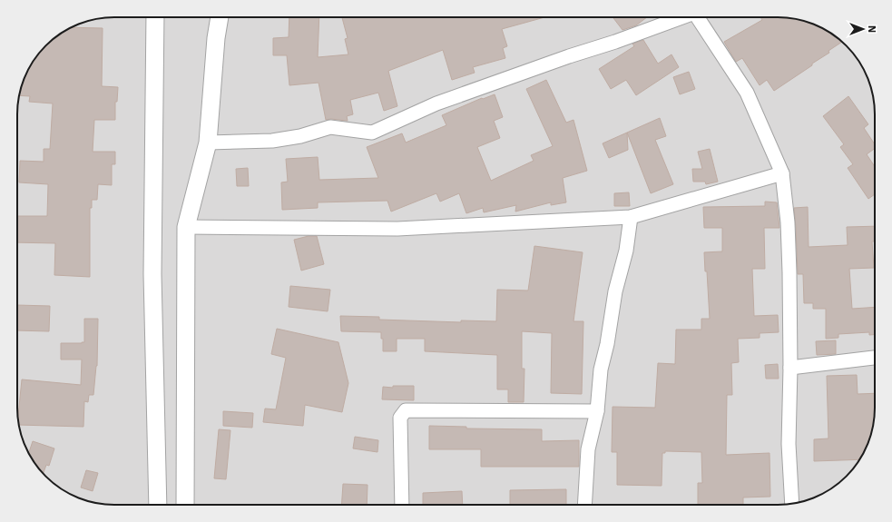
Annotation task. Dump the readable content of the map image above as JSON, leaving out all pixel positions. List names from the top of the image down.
{
  "north": "right"
}
